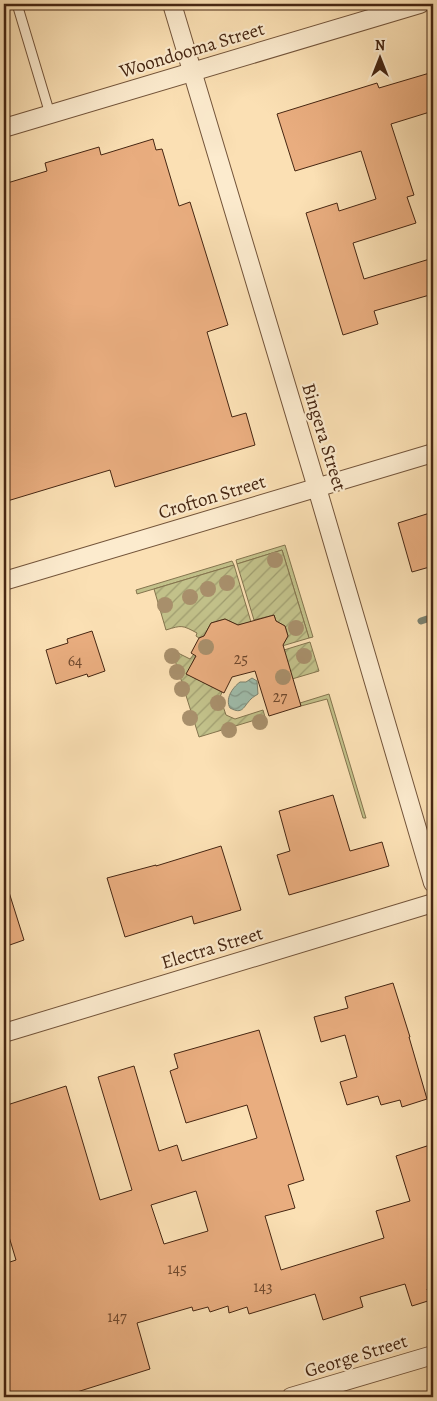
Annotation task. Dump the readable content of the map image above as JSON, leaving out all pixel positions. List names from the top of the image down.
{
  "streets": {
    "street": [
      "Woondooma Street",
      "Bingera Street",
      "Crofton Street",
      "Electra Street",
      "George Street"
    ]
  },
  "crossings": [
    ["Woondooma Street", "Bingera Street"],
    ["Bingera Street", "Crofton Street"]
  ],
  "house_numbers": [
    "25",
    "64",
    "27",
    "145",
    "143",
    "147"
  ],
  "north": "top"
}
